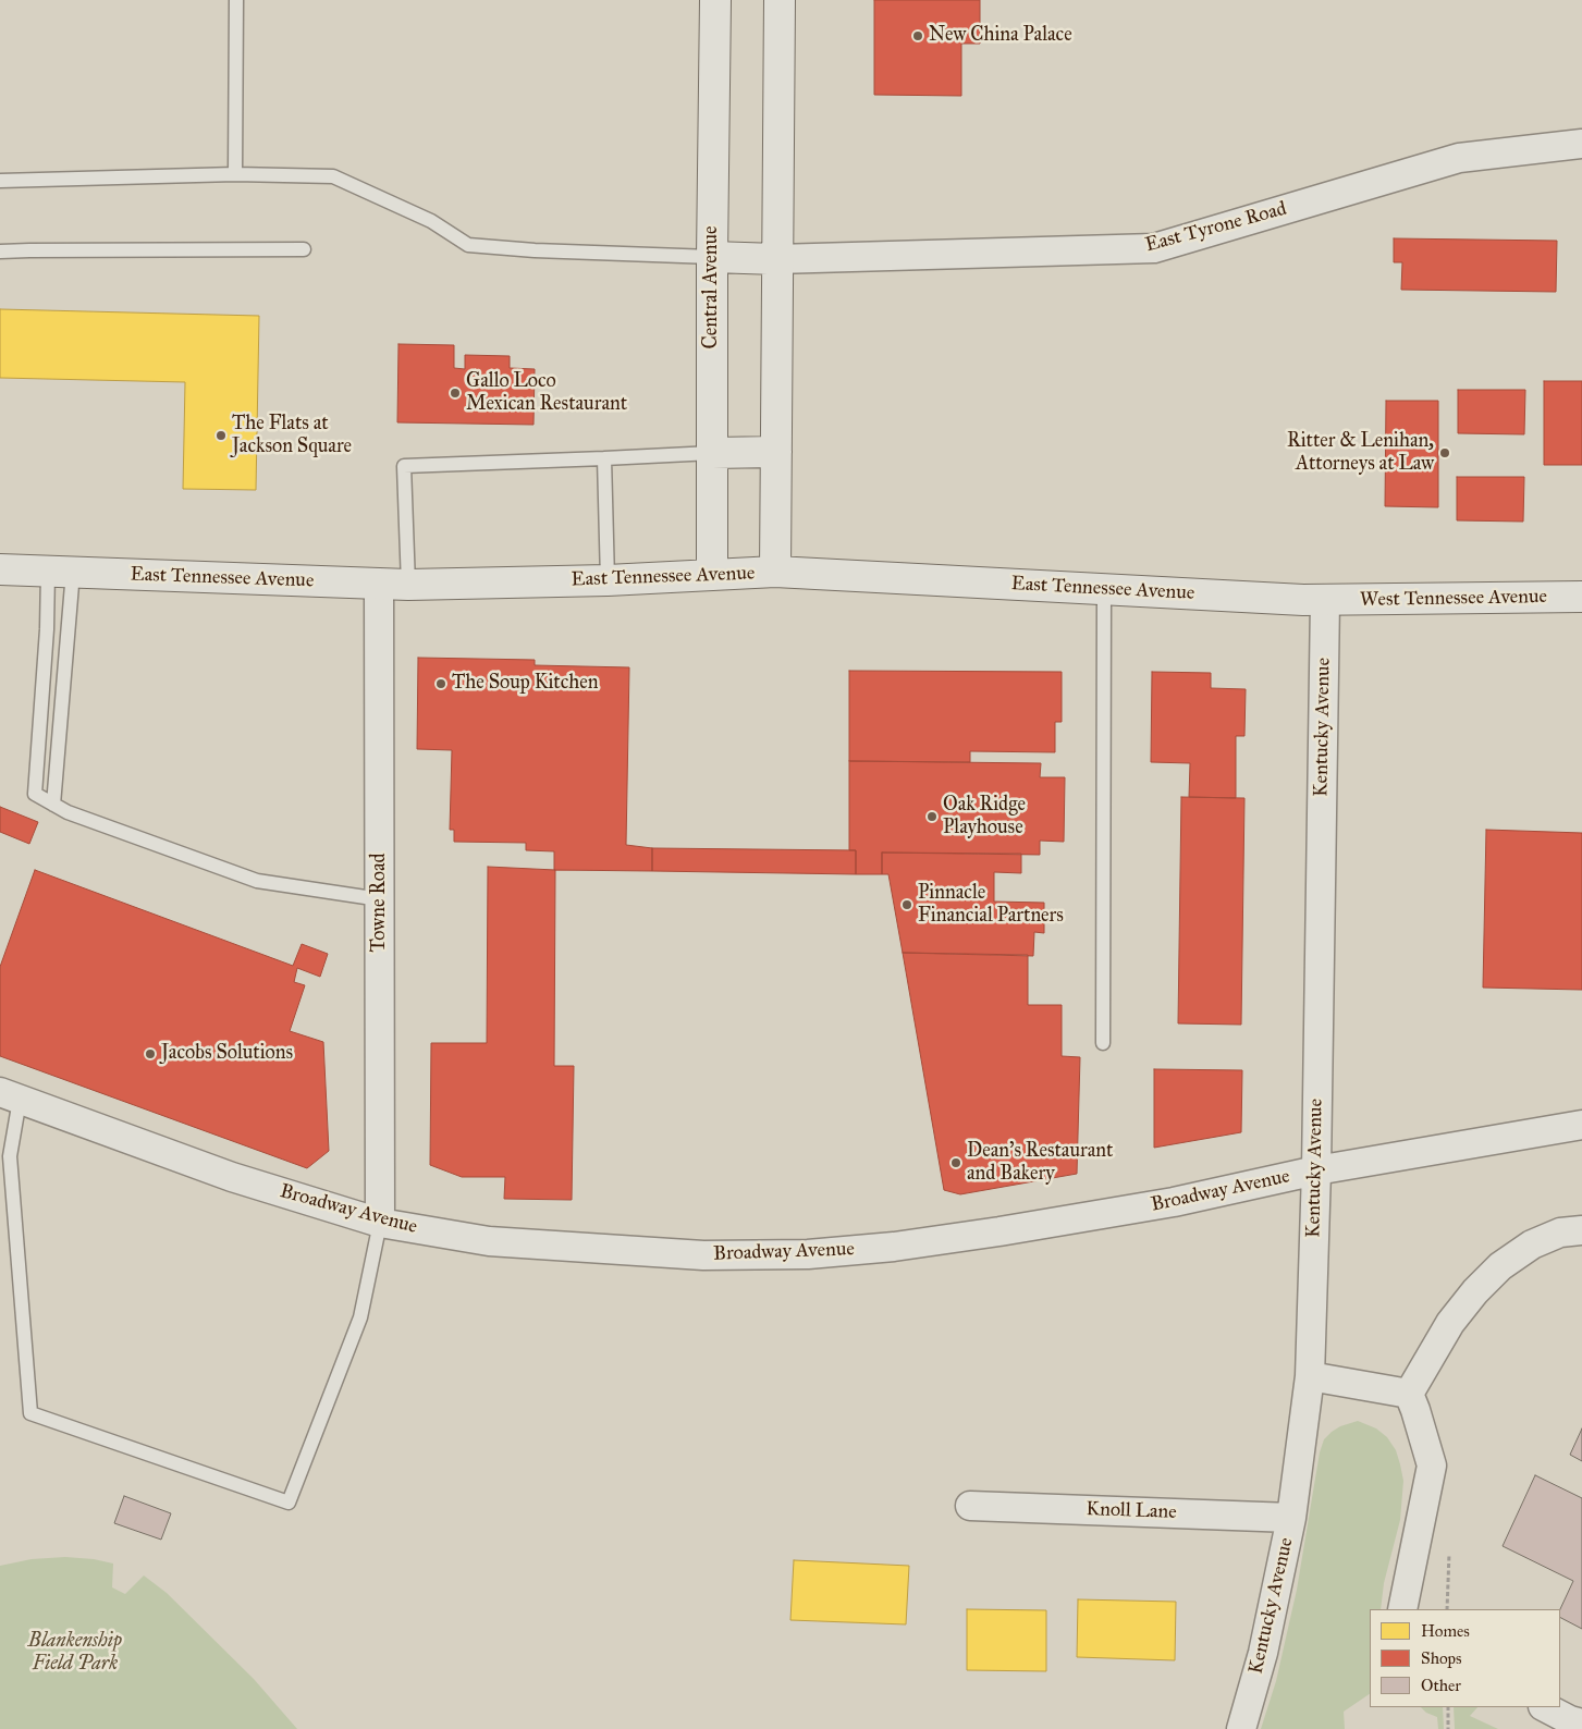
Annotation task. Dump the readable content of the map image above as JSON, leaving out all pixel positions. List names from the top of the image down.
{
  "streets": {
    "street": [
      "East Tyrone Road",
      "Central Avenue",
      "East Tennessee Avenue",
      "West Tennessee Avenue",
      "Kentucky Avenue",
      "Towne Road",
      "Broadway Avenue",
      "Knoll Lane"
    ]
  },
  "crossings": [
    ["Central Avenue", "East Tennessee Avenue"],
    ["East Tennessee Avenue", "West Tennessee Avenue"],
    ["East Tennessee Avenue", "Kentucky Avenue"],
    ["East Tennessee Avenue", "Towne Road"],
    ["West Tennessee Avenue", "Kentucky Avenue"],
    ["Kentucky Avenue", "Broadway Avenue"],
    ["Kentucky Avenue", "Knoll Lane"],
    ["Towne Road", "Broadway Avenue"]
  ],
  "parks": ["Blankenship Field Park"],
  "places": [
    "New China Palace",
    "Gallo Loco Mexican Restaurant",
    "The Flats at Jackson Square",
    "Ritter & Lenihan, Attorneys at Law",
    "The Soup Kitchen",
    "Oak Ridge Playhouse",
    "Pinnacle Financial Partners",
    "Jacobs Solutions",
    "Dean's Restaurant and Bakery"
  ],
  "legend": ["Homes", "Shops", "Other"]
}
